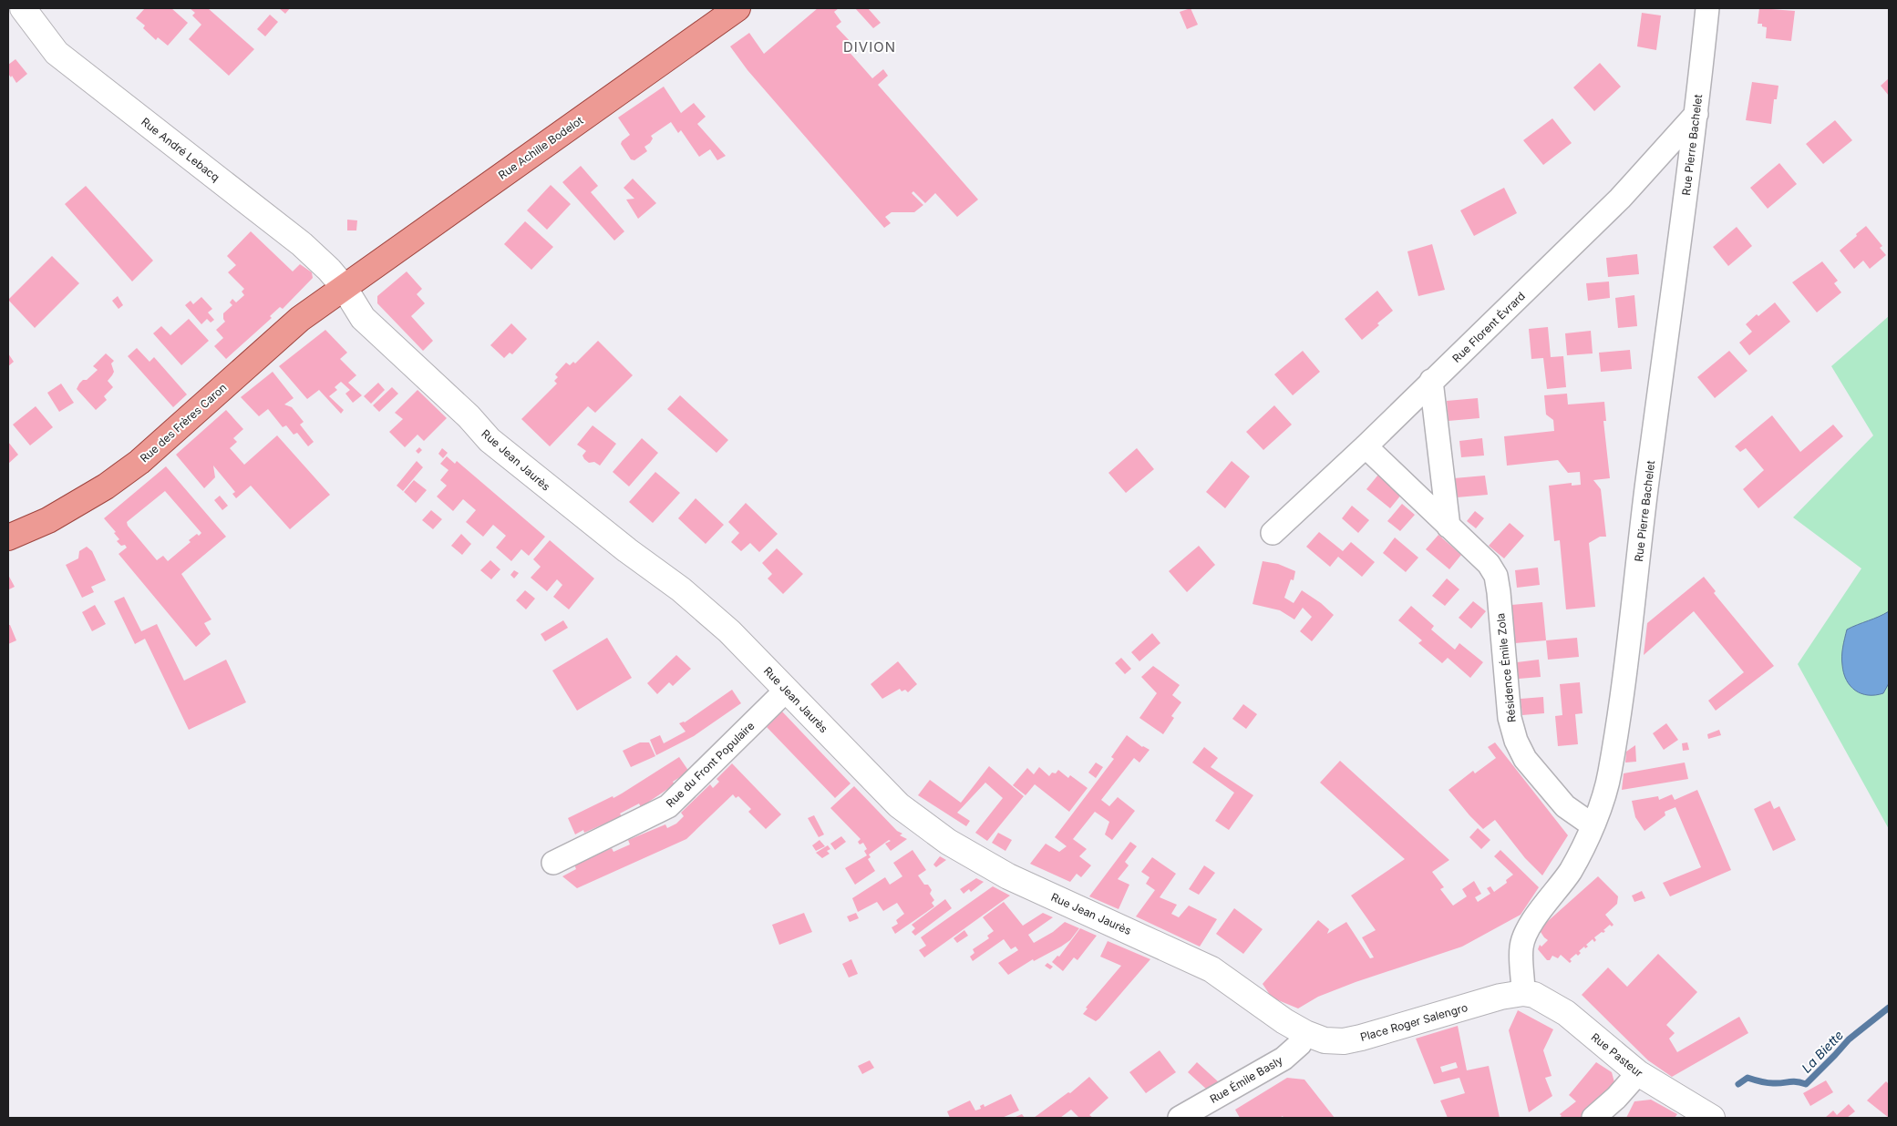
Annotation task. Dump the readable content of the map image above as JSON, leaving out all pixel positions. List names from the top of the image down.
{
  "streets": {
    "main road": [
      "Rue Achille Bodelot",
      "Rue André Lebacq",
      "Rue des Frères Caron",
      "Rue Jean Jaurès",
      "Place Roger Salengro",
      "Rue Pasteur"
    ],
    "street": [
      "Rue Pierre Bachelet",
      "Rue Florent Évrard",
      "Résidence Émile Zola",
      "Rue du Front Populaire",
      "Rue Émile Basly"
    ]
  },
  "crossings": [
    ["Rue Pierre Bachelet", "Rue Florent Évrard"],
    ["Rue Pierre Bachelet", "Résidence Émile Zola"],
    ["Rue Pierre Bachelet", "Place Roger Salengro"],
    ["Rue Pierre Bachelet", "Rue Pasteur"],
    ["Rue Achille Bodelot", "Rue André Lebacq"],
    ["Rue Achille Bodelot", "Rue des Frères Caron"],
    ["Rue Achille Bodelot", "Rue Jean Jaurès"],
    ["Rue André Lebacq", "Rue des Frères Caron"],
    ["Rue André Lebacq", "Rue Jean Jaurès"],
    ["Rue Florent Évrard", "Résidence Émile Zola"],
    ["Rue des Frères Caron", "Rue Jean Jaurès"],
    ["Rue Jean Jaurès", "Rue du Front Populaire"],
    ["Rue Jean Jaurès", "Place Roger Salengro"],
    ["Rue Jean Jaurès", "Rue Émile Basly"],
    ["Place Roger Salengro", "Rue Pasteur"],
    ["Place Roger Salengro", "Rue Émile Basly"]
  ],
  "districts": ["DIVION"],
  "water": ["La Biette"]
}
